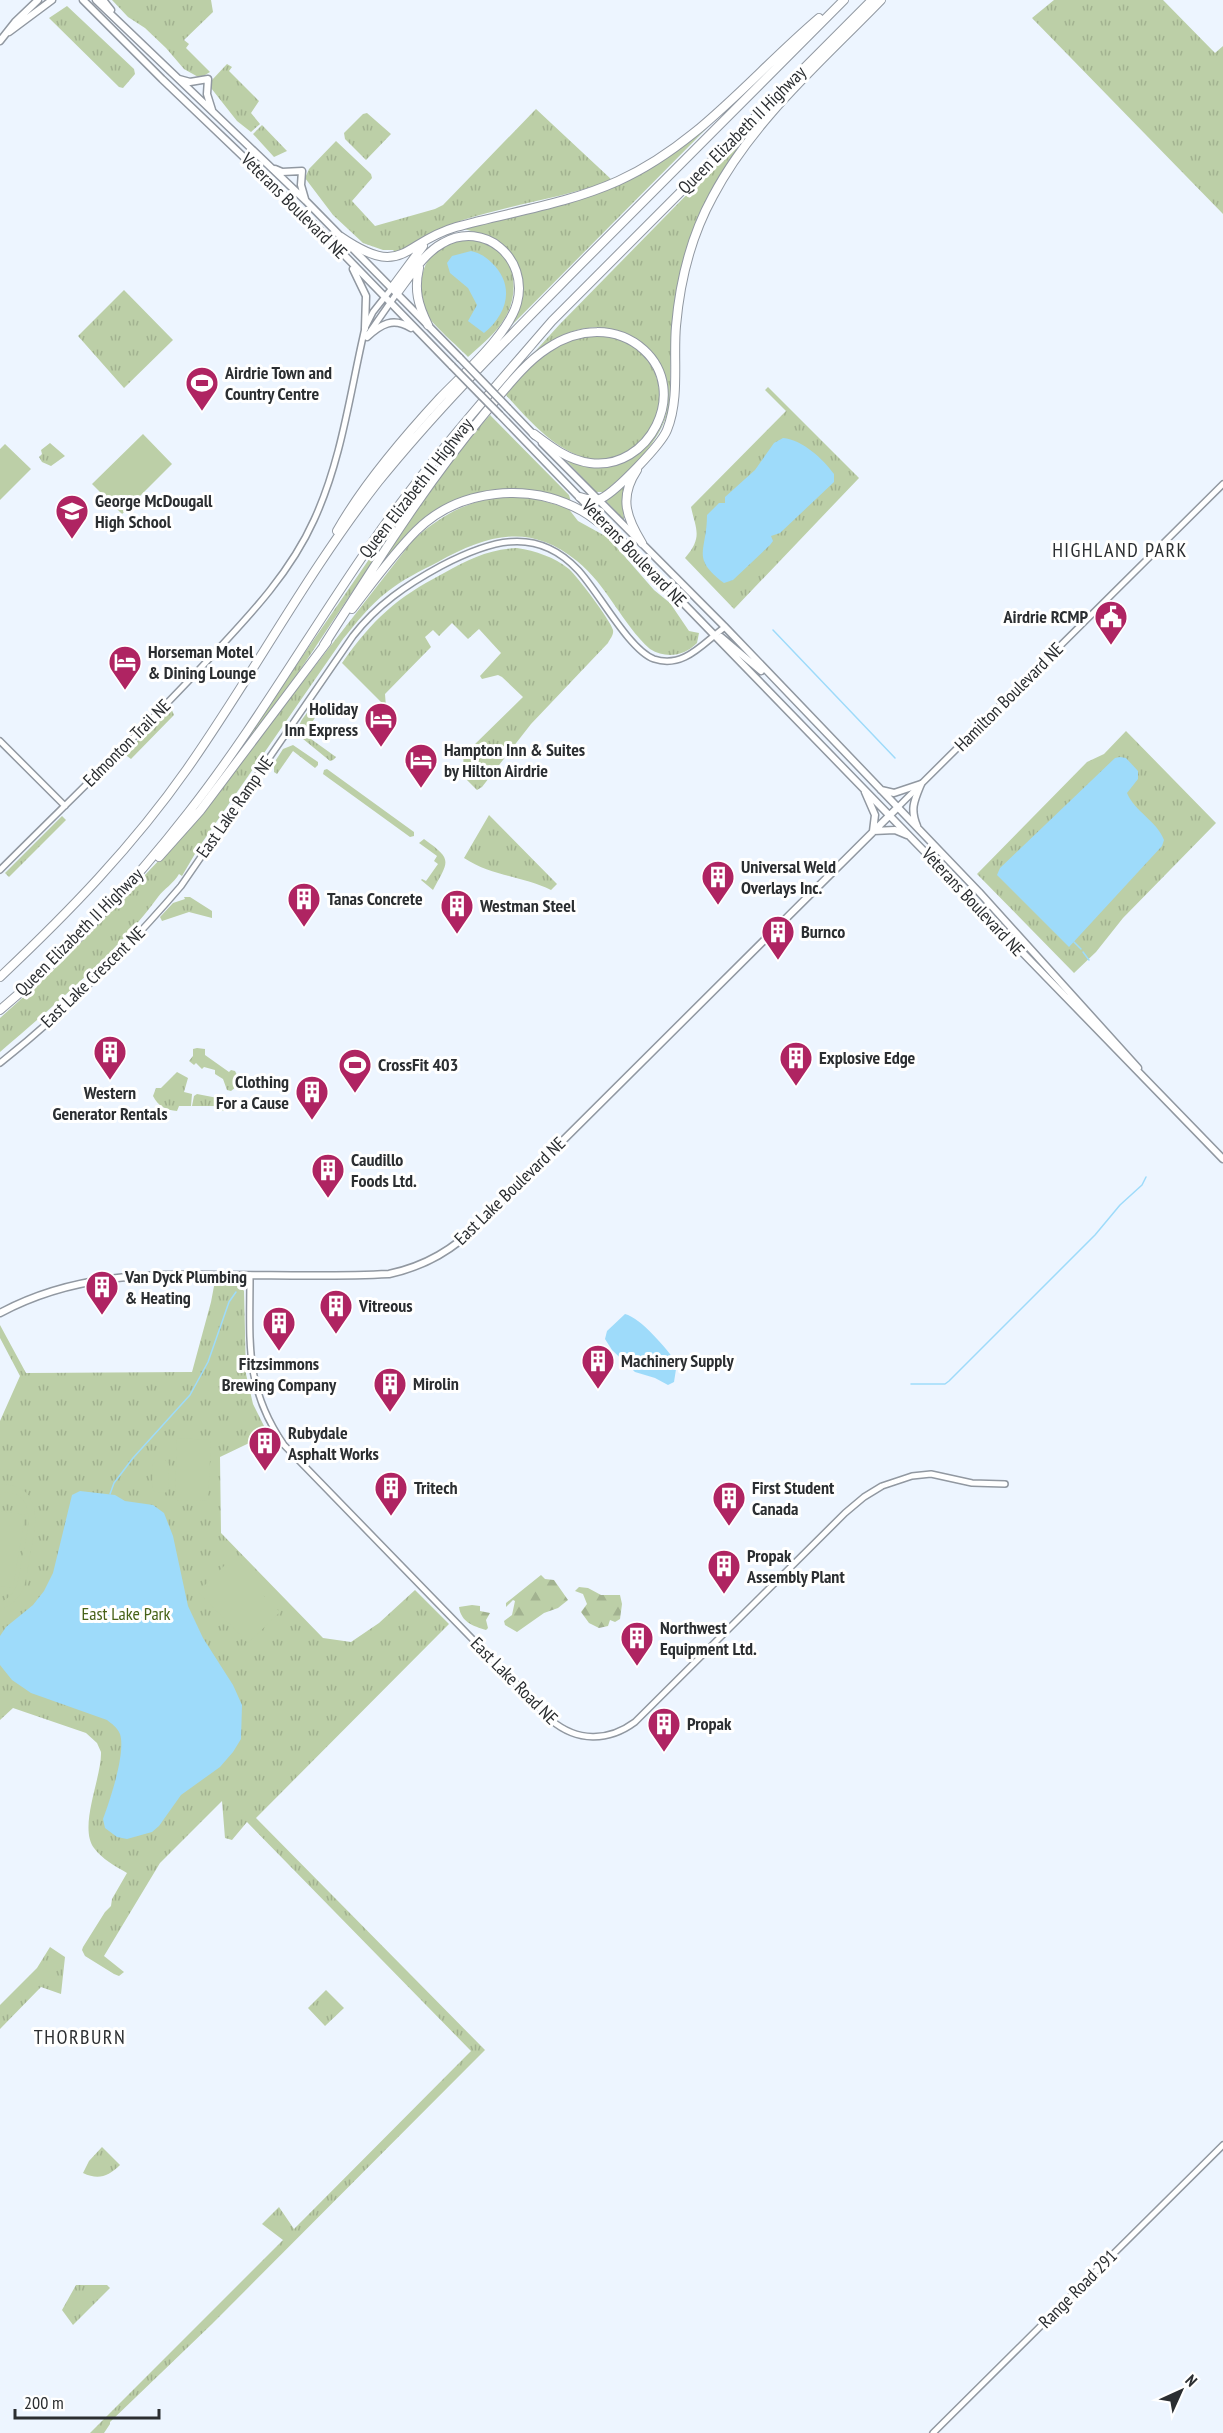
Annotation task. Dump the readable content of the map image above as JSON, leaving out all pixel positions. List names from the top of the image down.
{
  "streets": {
    "highway": ["Queen Elizabeth II Highway"],
    "main road": ["Veterans Boulevard NE", "East Lake Boulevard NE"],
    "street": [
      "Hamilton Boulevard NE",
      "Edmonton Trail NE",
      "East Lake Ramp NE",
      "East Lake Crescent NE",
      "East Lake Road NE",
      "Range Road 291"
    ]
  },
  "crossings": [
    ["Veterans Boulevard NE", "Hamilton Boulevard NE"],
    ["Veterans Boulevard NE", "Edmonton Trail NE"],
    ["Veterans Boulevard NE", "East Lake Ramp NE"],
    ["Veterans Boulevard NE", "East Lake Boulevard NE"],
    ["Hamilton Boulevard NE", "East Lake Boulevard NE"],
    ["East Lake Ramp NE", "East Lake Crescent NE"],
    ["East Lake Boulevard NE", "East Lake Road NE"]
  ],
  "districts": ["HIGHLAND PARK", "THORBURN"],
  "parks": ["East Lake Park"],
  "places": {
    "sports": ["Airdrie Town and Country Centre", "CrossFit 403"],
    "school or university": ["George McDougall High School"],
    "public building": ["Airdrie RCMP"],
    "hotel": ["Horseman Motel & Dining Lounge", "Holiday Inn Express", "Hampton Inn & Suites by Hilton Airdrie"],
    "building": [
      "Universal Weld Overlays Inc.",
      "Tanas Concrete",
      "Westman Steel",
      "Burnco",
      "Western Generator Rentals",
      "Explosive Edge",
      "Clothing For a Cause",
      "Caudillo Foods Ltd.",
      "Van Dyck Plumbing & Heating",
      "Vitreous",
      "Fitzsimmons Brewing Company",
      "Machinery Supply",
      "Mirolin",
      "Rubydale Asphalt Works",
      "Tritech",
      "First Student Canada",
      "Propak Assembly Plant",
      "Northwest Equipment Ltd.",
      "Propak"
    ]
  },
  "scale_bar": "200 m",
  "north": "top right"
}
